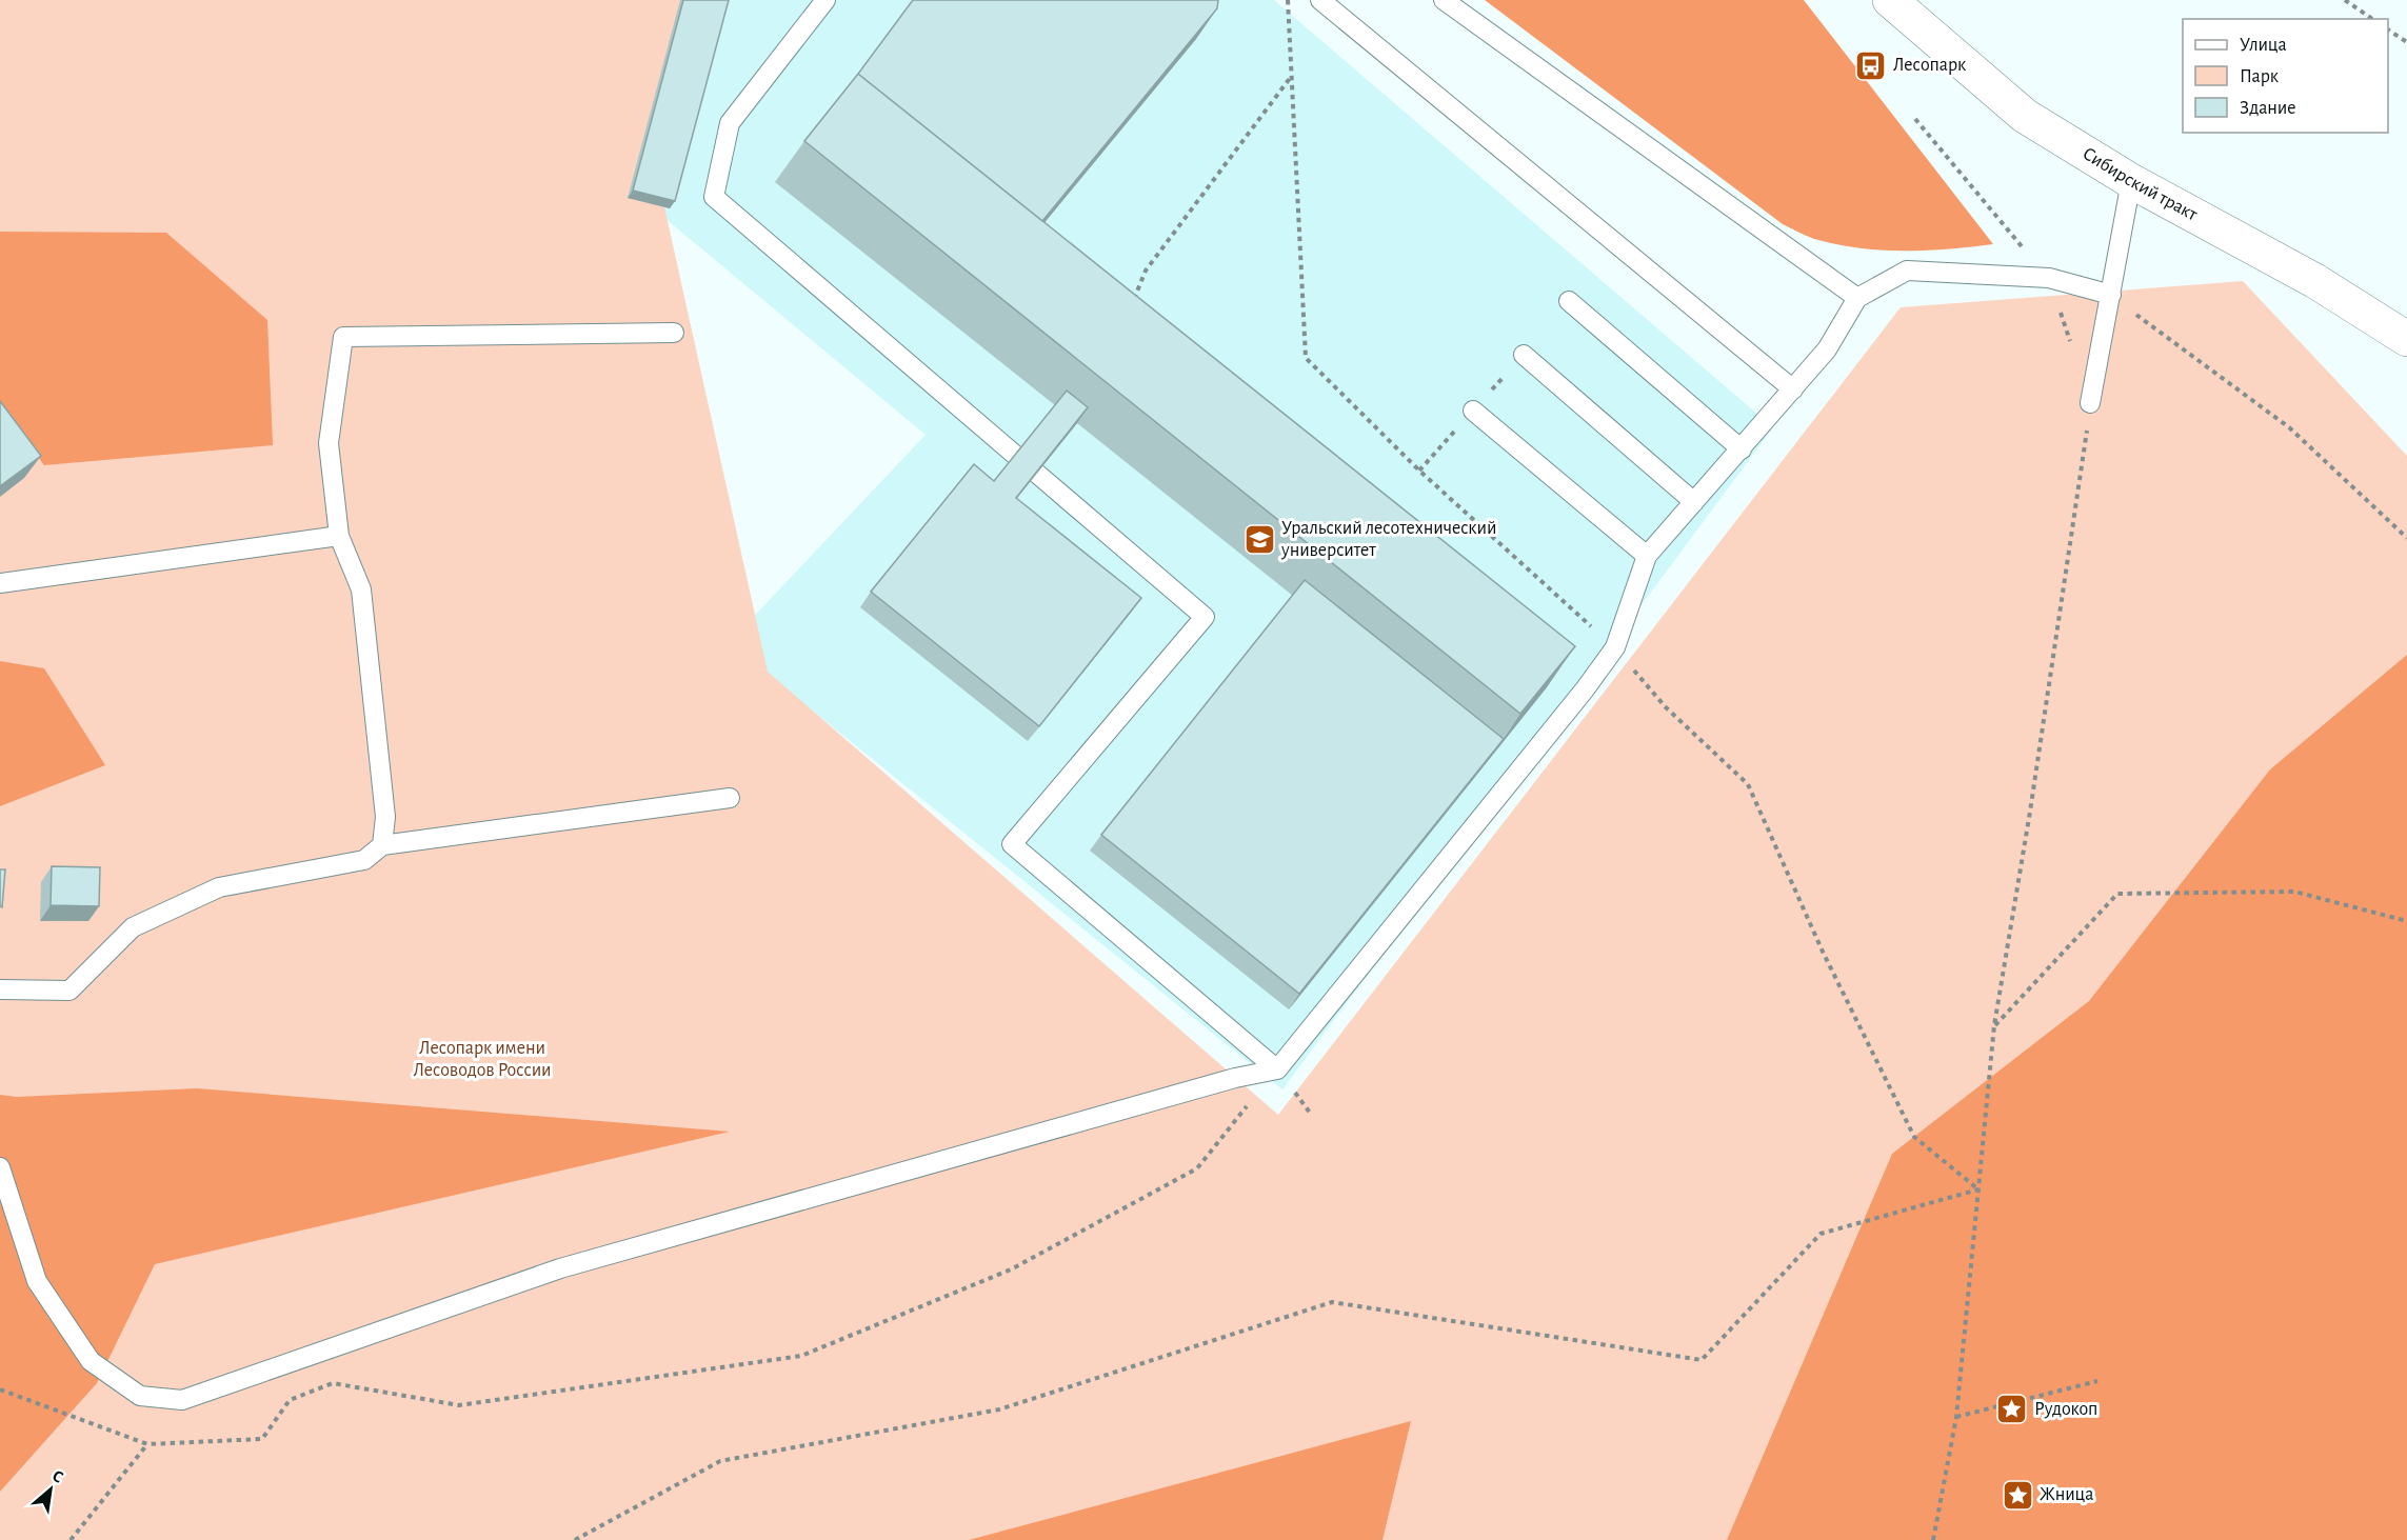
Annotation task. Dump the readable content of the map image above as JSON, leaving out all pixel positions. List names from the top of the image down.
{
  "streets": {
    "main road": ["Сибирский тракт"]
  },
  "parks": ["Лесопарк имени Лесоводов России"],
  "places": {
    "bus stop": ["Лесопарк"],
    "school or university": ["Уральский лесотехнический университет"],
    "place": ["Рудокоп", "Жница"]
  },
  "legend": ["Улица", "Парк", "Здание"],
  "north": "top right"
}
